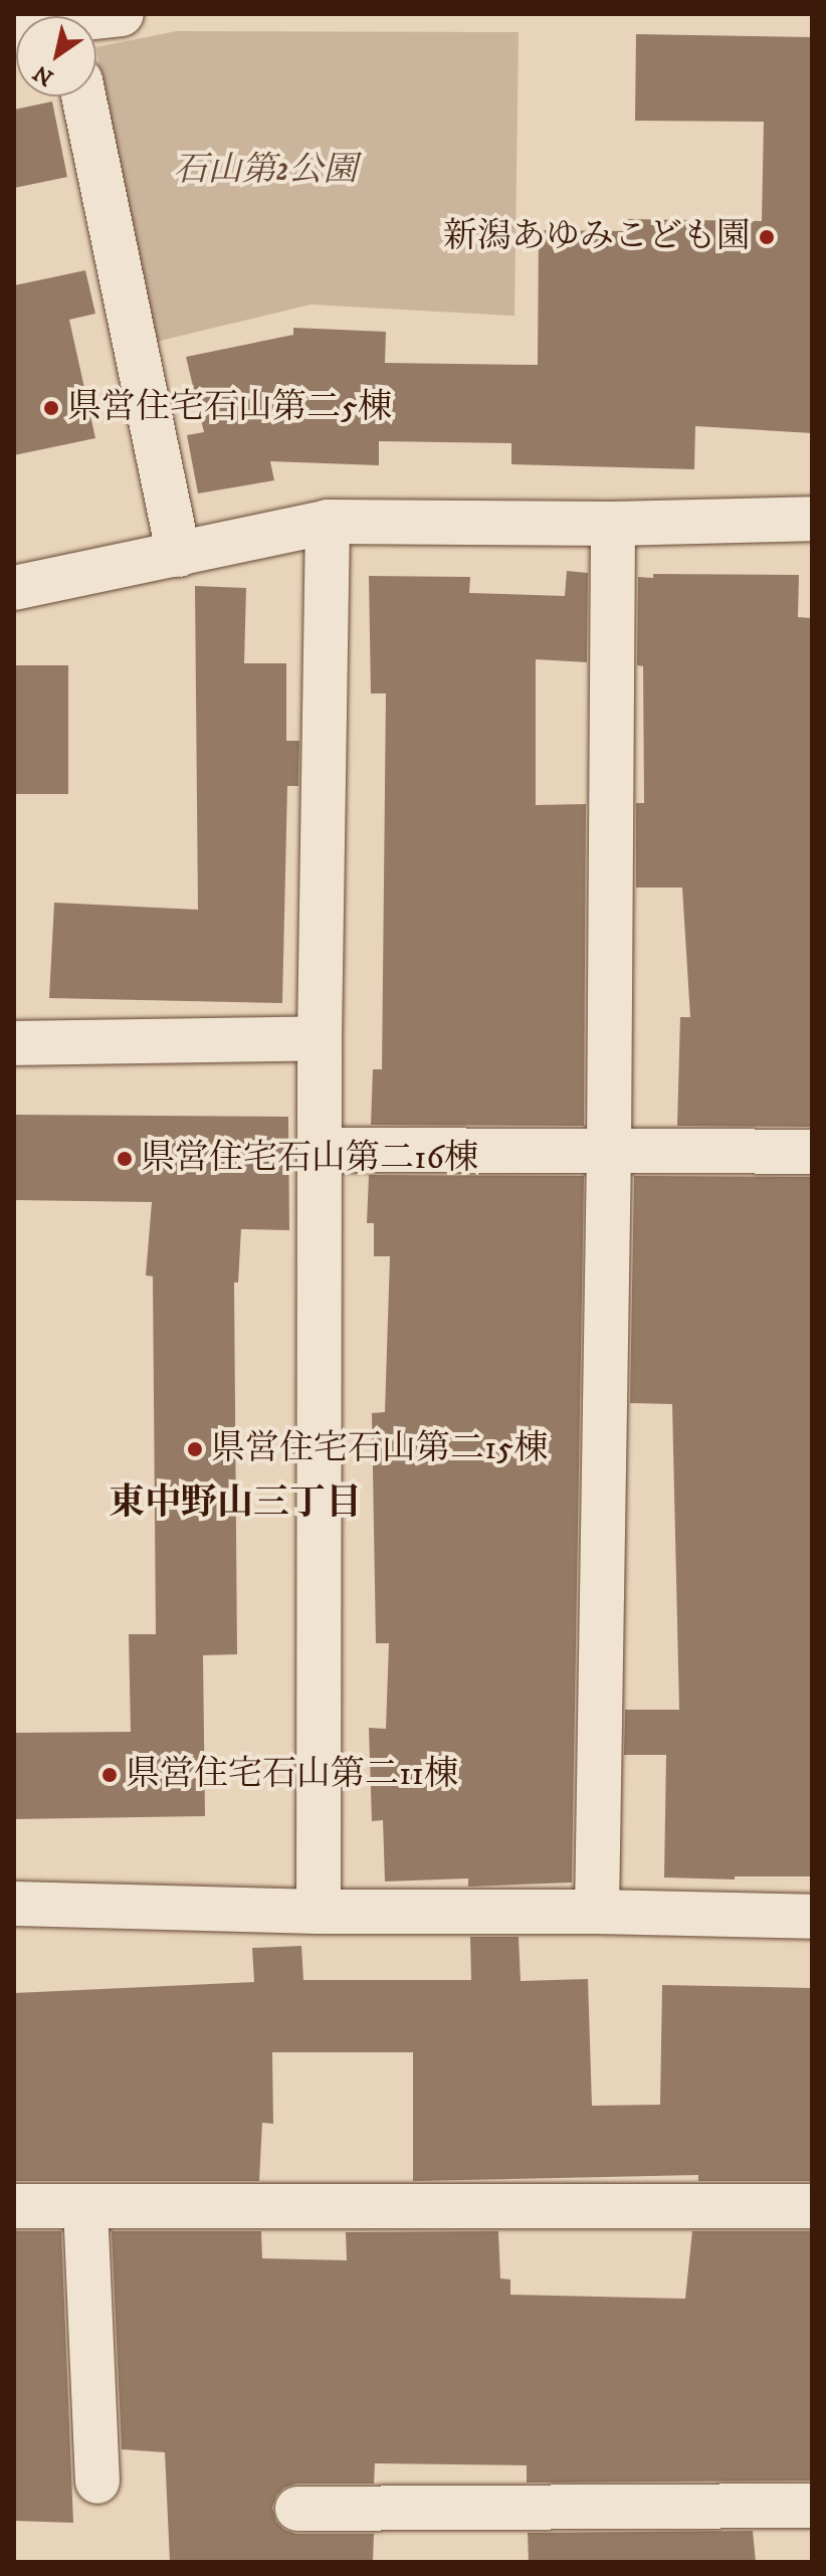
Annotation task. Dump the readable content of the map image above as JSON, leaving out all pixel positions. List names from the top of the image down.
{
  "districts": ["東中野山三丁目"],
  "parks": ["石山第2公園"],
  "places": [
    "新潟あゆみこども園",
    "県営住宅石山第二5棟",
    "県営住宅石山第二16棟",
    "県営住宅石山第二15棟",
    "県営住宅石山第二11棟"
  ],
  "north": "bottom left"
}
